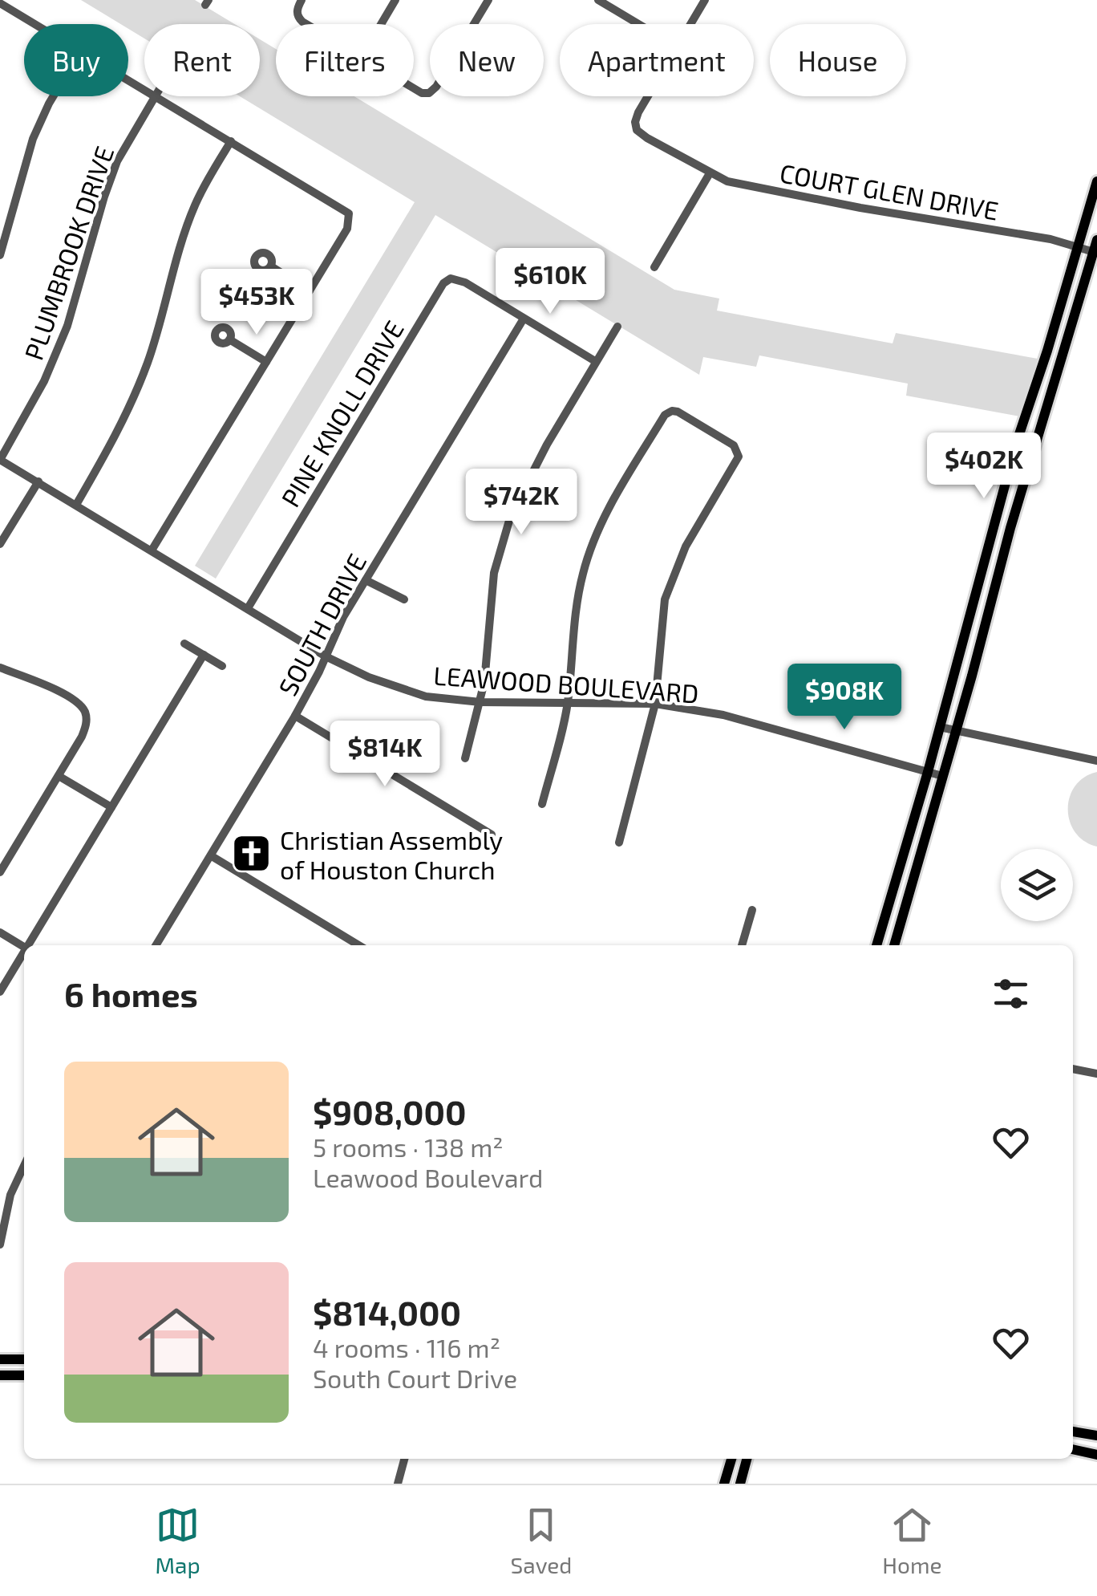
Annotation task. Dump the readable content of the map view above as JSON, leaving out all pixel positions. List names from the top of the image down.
{
  "streets": {
    "street": [
      "COURT GLEN DRIVE",
      "PLUMBROOK DRIVE",
      "PINE KNOLL DRIVE",
      "SOUTH DRIVE",
      "LEAWOOD BOULEVARD"
    ]
  },
  "crossings": [
    ["PLUMBROOK DRIVE", "LEAWOOD BOULEVARD"],
    ["PINE KNOLL DRIVE", "SOUTH DRIVE"],
    ["PINE KNOLL DRIVE", "LEAWOOD BOULEVARD"],
    ["SOUTH DRIVE", "LEAWOOD BOULEVARD"]
  ],
  "places": {
    "church": ["Christian Assembly of Houston Church"]
  },
  "page": {
    "chip": [
      "Buy",
      "Rent",
      "Filters",
      "New",
      "Apartment",
      "House"
    ],
    "price": [
      "$610K",
      "$453K",
      "$402K",
      "$742K",
      "$908K",
      "$814K"
    ],
    "heading": "6 homes",
    "list": [
      {
        "name": "$908,000",
        "note": "5 rooms · 138 m² · Leawood Boulevard"
      },
      {
        "name": "$814,000",
        "note": "4 rooms · 116 m² · South Court Drive"
      }
    ],
    "tabs": ["Map", "Saved", "Home"]
  }
}
